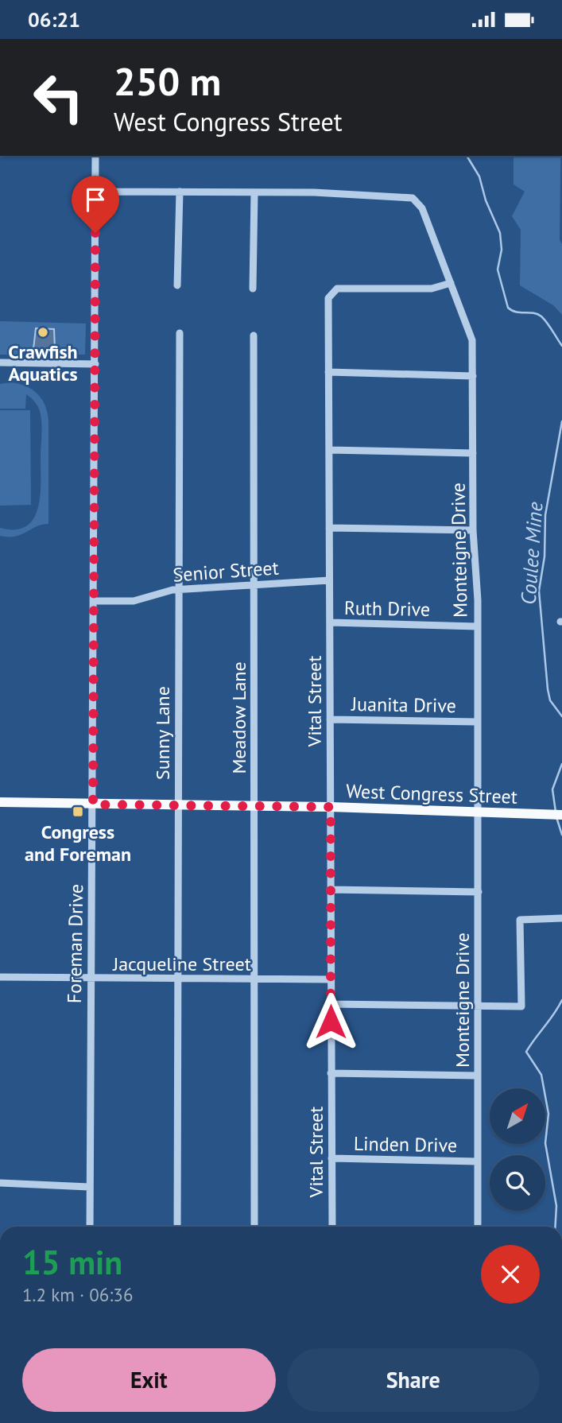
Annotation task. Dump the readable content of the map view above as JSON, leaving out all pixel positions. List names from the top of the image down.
{
  "streets": {
    "main road": ["West Congress Street"],
    "street": [
      "Monteigne Drive",
      "Senior Street",
      "Ruth Drive",
      "Vital Street",
      "Juanita Drive",
      "Meadow Lane",
      "Sunny Lane",
      "Foreman Drive",
      "Jacqueline Street",
      "Linden Drive"
    ]
  },
  "crossings": [
    ["Monteigne Drive", "Ruth Drive"],
    ["Monteigne Drive", "Vital Street"],
    ["Monteigne Drive", "Juanita Drive"],
    ["Monteigne Drive", "West Congress Street"],
    ["Monteigne Drive", "Foreman Drive"],
    ["Monteigne Drive", "Linden Drive"],
    ["Senior Street", "Vital Street"],
    ["Senior Street", "Meadow Lane"],
    ["Senior Street", "Sunny Lane"],
    ["Senior Street", "Foreman Drive"],
    ["Ruth Drive", "Vital Street"],
    ["Vital Street", "Juanita Drive"],
    ["Vital Street", "West Congress Street"],
    ["Vital Street", "Jacqueline Street"],
    ["Vital Street", "Linden Drive"],
    ["Meadow Lane", "West Congress Street"],
    ["Meadow Lane", "Jacqueline Street"],
    ["Sunny Lane", "West Congress Street"],
    ["Sunny Lane", "Jacqueline Street"],
    ["West Congress Street", "Foreman Drive"],
    ["Foreman Drive", "Jacqueline Street"]
  ],
  "water": ["Coulee Mine"],
  "places": {
    "other": ["Crawfish Aquatics"],
    "transit": ["Congress and Foreman"]
  },
  "north": "top right",
  "page": {
    "status": "06:21",
    "turn": ["250 m", "West Congress Street"],
    "heading": ["15 min", "1.2 km · 06:36"],
    "buttons": ["Exit", "Share"]
  }
}
